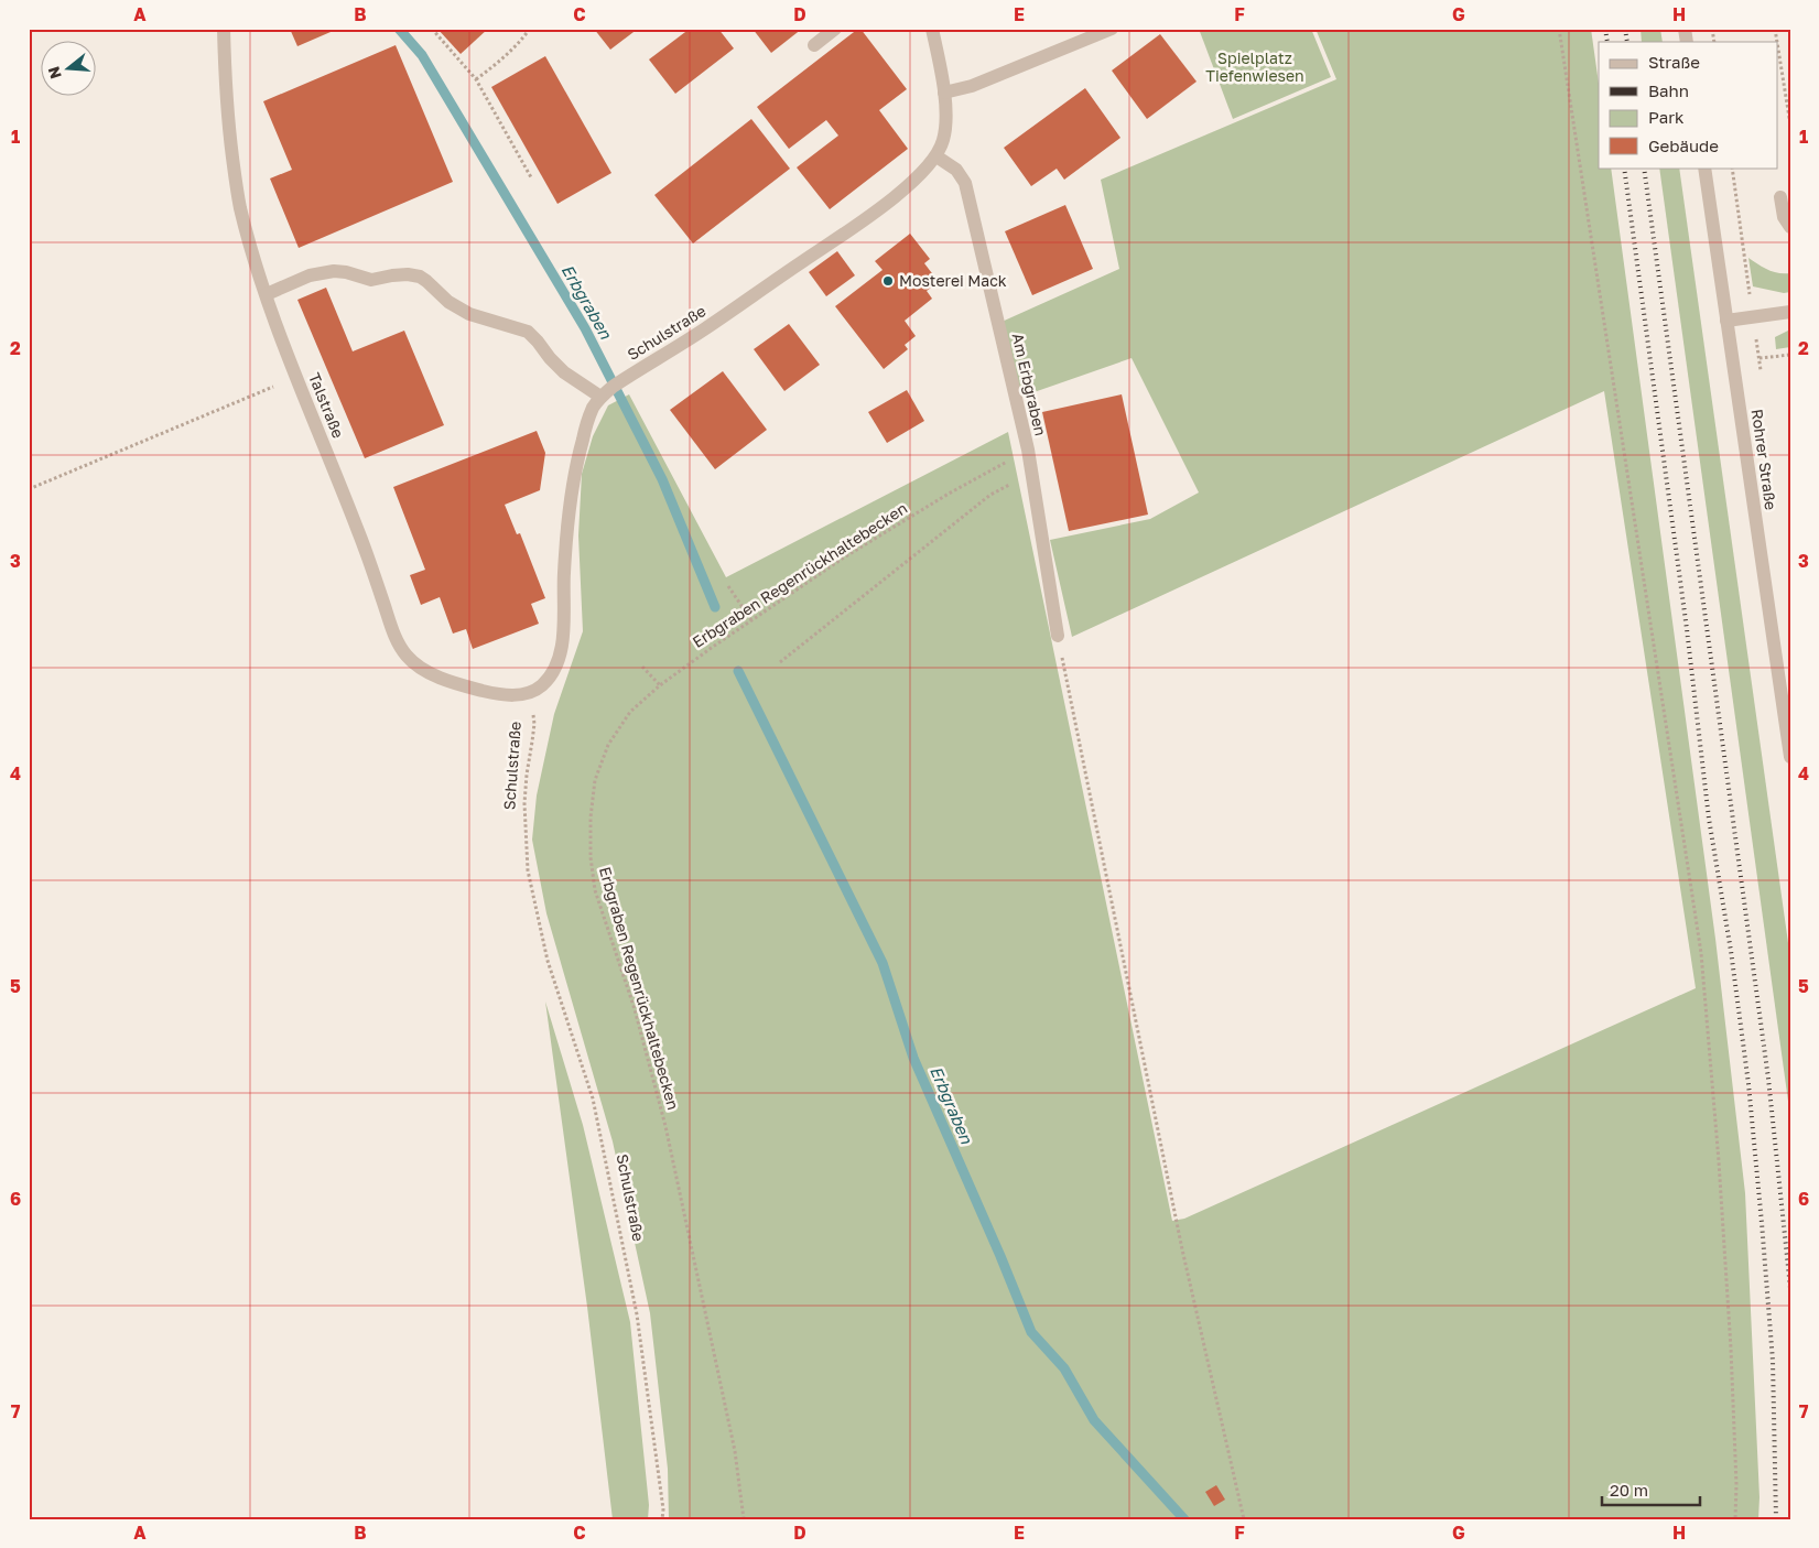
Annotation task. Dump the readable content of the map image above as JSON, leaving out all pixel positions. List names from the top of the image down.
{
  "streets": {
    "street": [
      "Schulstraße",
      "Am Erbgraben",
      "Talstraße",
      "Rohrer Straße"
    ],
    "path": ["Erbgraben Regenrückhaltebecken"]
  },
  "crossings": [
    ["Schulstraße", "Am Erbgraben"],
    ["Schulstraße", "Talstraße"],
    ["Am Erbgraben", "Erbgraben Regenrückhaltebecken"]
  ],
  "water": ["Erbgraben"],
  "parks": ["Spielplatz Tiefenwiesen"],
  "places": ["Mosterei Mack"],
  "legend": [
    "Straße",
    "Bahn",
    "Park",
    "Gebäude"
  ],
  "scale_bar": "20 m",
  "north": "left",
  "grid": {
    "columns": [
      "A",
      "B",
      "C",
      "D",
      "E",
      "F",
      "G",
      "H"
    ],
    "rows": [
      "1",
      "2",
      "3",
      "4",
      "5",
      "6",
      "7"
    ]
  }
}
